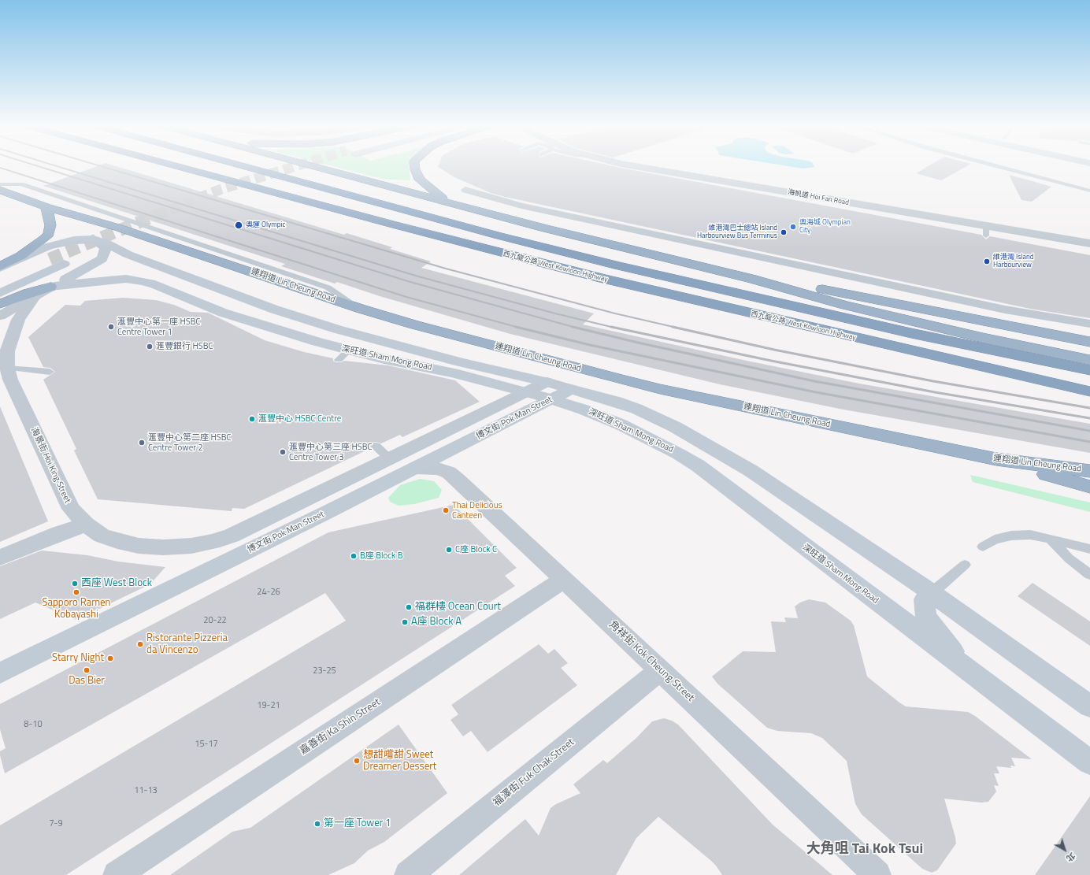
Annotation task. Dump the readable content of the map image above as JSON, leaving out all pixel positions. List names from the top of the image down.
{
  "streets": {
    "highway": ["西九龍公路 West Kowloon Highway", "連翔道 Lin Cheung Road"],
    "main road": ["深旺道 Sham Mong Road", "博文街 Pok Man Street"],
    "street": [
      "海帆道 Hoi Fan Road",
      "海景街 Hoi King Street",
      "角祥街 Kok Cheung Street",
      "嘉善街 Ka Shin Street",
      "福澤街 Fuk Chak Street"
    ]
  },
  "crossings": [
    ["深旺道 Sham Mong Road", "博文街 Pok Man Street"],
    ["博文街 Pok Man Street", "海景街 Hoi King Street"],
    ["博文街 Pok Man Street", "角祥街 Kok Cheung Street"],
    ["角祥街 Kok Cheung Street", "嘉善街 Ka Shin Street"],
    ["角祥街 Kok Cheung Street", "福澤街 Fuk Chak Street"]
  ],
  "districts": ["大角咀 Tai Kok Tsui"],
  "places": [
    "奧運 Olympic",
    "奧海城 Olympian City",
    "維港灣巴士總站 Island Harbourview Bus Terminus",
    "維港灣 Island Harbourview",
    "滙豐中心第一座 HSBC Centre Tower 1",
    "滙豐銀行 HSBC",
    "滙豐中心 HSBC Centre",
    "滙豐中心第二座 HSBC Centre Tower 2",
    "滙豐中心第三座 HSBC Centre Tower 3",
    "Thai Delicious Canteen",
    "C座 Block C",
    "B座 Block B",
    "西座 West Block",
    "Sapporo Ramen Kobayashi",
    "福群樓 Ocean Court",
    "A座 Block A",
    "Ristorante Pizzeria da Vincenzo",
    "Starry Night",
    "Das Bier",
    "想甜嚐甜 Sweet Dreamer Dessert",
    "第一座 Tower 1"
  ],
  "house_numbers": [
    "24-26",
    "20-22",
    "23-25",
    "19-21",
    "8-10",
    "15-17",
    "11-13",
    "7-9"
  ],
  "north": "bottom right"
}
